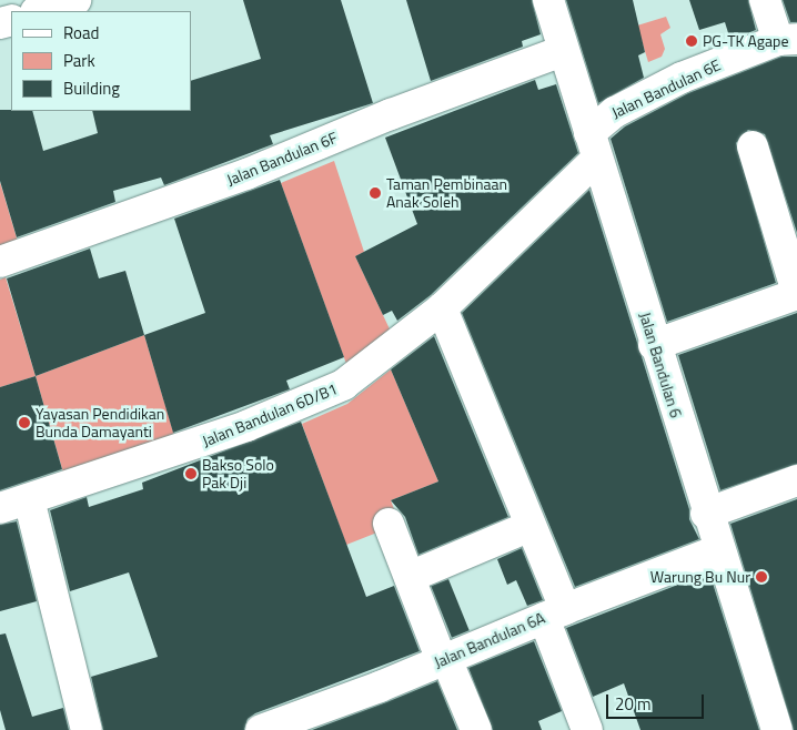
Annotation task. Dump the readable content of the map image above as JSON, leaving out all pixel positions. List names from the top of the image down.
{
  "streets": {
    "street": [
      "Jalan Bandulan 6E",
      "Jalan Bandulan 6F",
      "Jalan Bandulan 6",
      "Jalan Bandulan 6D/B1",
      "Jalan Bandulan 6A"
    ]
  },
  "crossings": [
    ["Jalan Bandulan 6E", "Jalan Bandulan 6"],
    ["Jalan Bandulan 6E", "Jalan Bandulan 6D/B1"],
    ["Jalan Bandulan 6F", "Jalan Bandulan 6"],
    ["Jalan Bandulan 6", "Jalan Bandulan 6D/B1"],
    ["Jalan Bandulan 6", "Jalan Bandulan 6A"]
  ],
  "places": [
    "PG-TK Agape",
    "Taman Pembinaan Anak Soleh",
    "Yayasan Pendidikan Bunda Damayanti",
    "Bakso Solo Pak Dji",
    "Warung Bu Nur"
  ],
  "legend": ["Road", "Park", "Building"],
  "scale_bar": "20 m"
}
